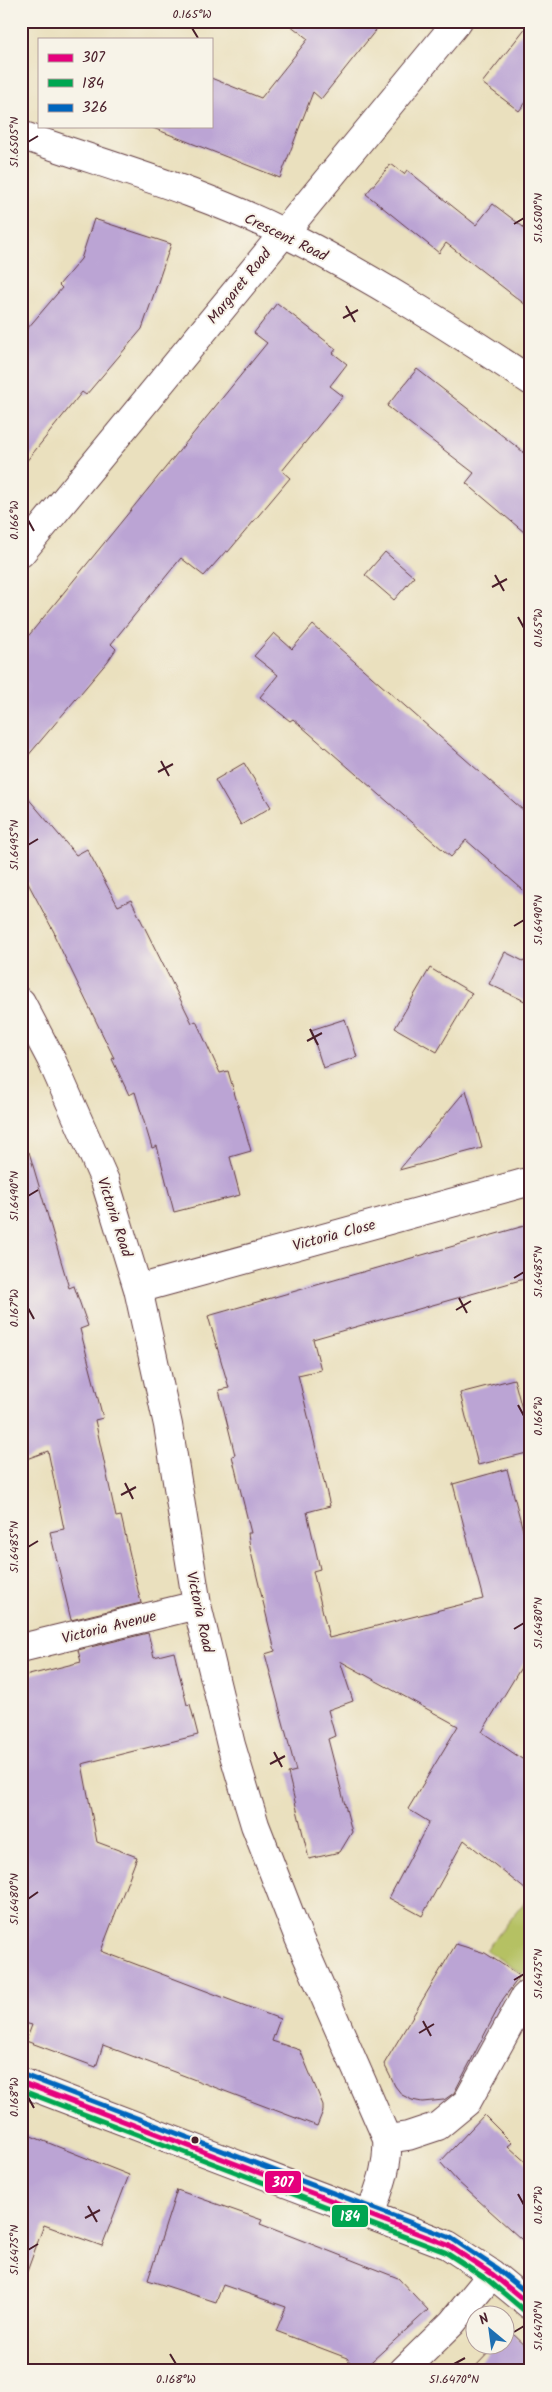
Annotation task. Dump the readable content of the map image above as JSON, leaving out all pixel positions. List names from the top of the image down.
{
  "streets": {
    "street": [
      "Crescent Road",
      "Margaret Road",
      "Victoria Road",
      "Victoria Close",
      "Victoria Avenue"
    ]
  },
  "crossings": [
    ["Crescent Road", "Margaret Road"],
    ["Victoria Road", "Victoria Close"],
    ["Victoria Road", "Victoria Avenue"]
  ],
  "lines": ["transit line 326", "transit line 307", "transit line 184"],
  "legend": ["307", "184", "326"],
  "north": "top left",
  "coordinates": [
    "0.165°W",
    "51.6505°N",
    "51.6500°N",
    "0.166°W",
    "51.6495°N",
    "51.6490°N",
    "51.6485°N",
    "0.167°W",
    "51.6480°N",
    "51.6475°N",
    "0.168°W",
    "51.6470°N"
  ]
}
